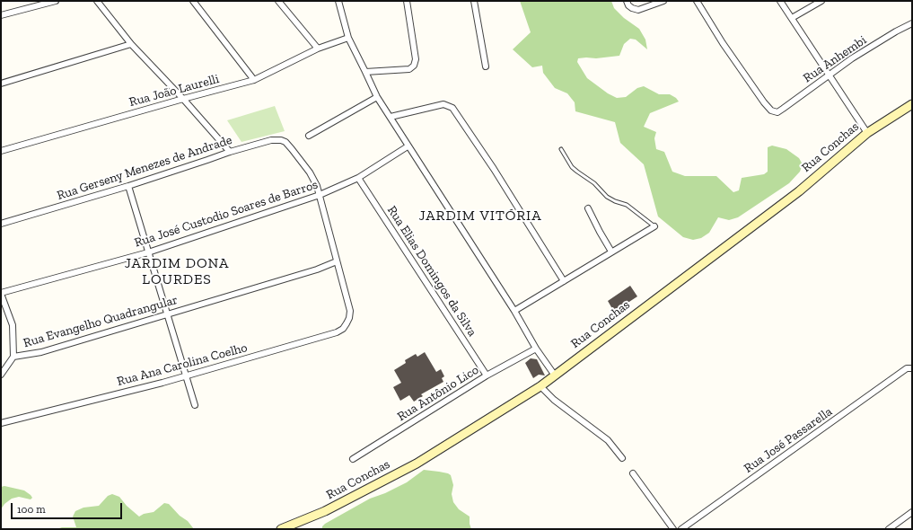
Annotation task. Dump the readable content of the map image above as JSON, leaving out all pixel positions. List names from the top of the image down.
{
  "streets": {
    "main road": ["Rua Conchas"],
    "street": [
      "Rua Anhembi",
      "Rua João Laurelli",
      "Rua Gerseny Menezes de Andrade",
      "Rua José Custodio Soares de Barros",
      "Rua Elias Domingos da Silva",
      "Rua Evangelho Quadrangular",
      "Rua Ana Carolina Coelho",
      "Rua Antônio Lico",
      "Rua José Passarella"
    ]
  },
  "crossings": [
    ["Rua Gerseny Menezes de Andrade", "Rua José Custodio Soares de Barros"],
    ["Rua Gerseny Menezes de Andrade", "Rua Ana Carolina Coelho"],
    ["Rua José Custodio Soares de Barros", "Rua Elias Domingos da Silva"],
    ["Rua José Custodio Soares de Barros", "Rua Ana Carolina Coelho"],
    ["Rua Elias Domingos da Silva", "Rua Antônio Lico"],
    ["Rua Evangelho Quadrangular", "Rua Ana Carolina Coelho"]
  ],
  "districts": ["JARDIM VITÓRIA", "JARDIM DONA LOURDES"],
  "scale_bar": "100 m"
}
